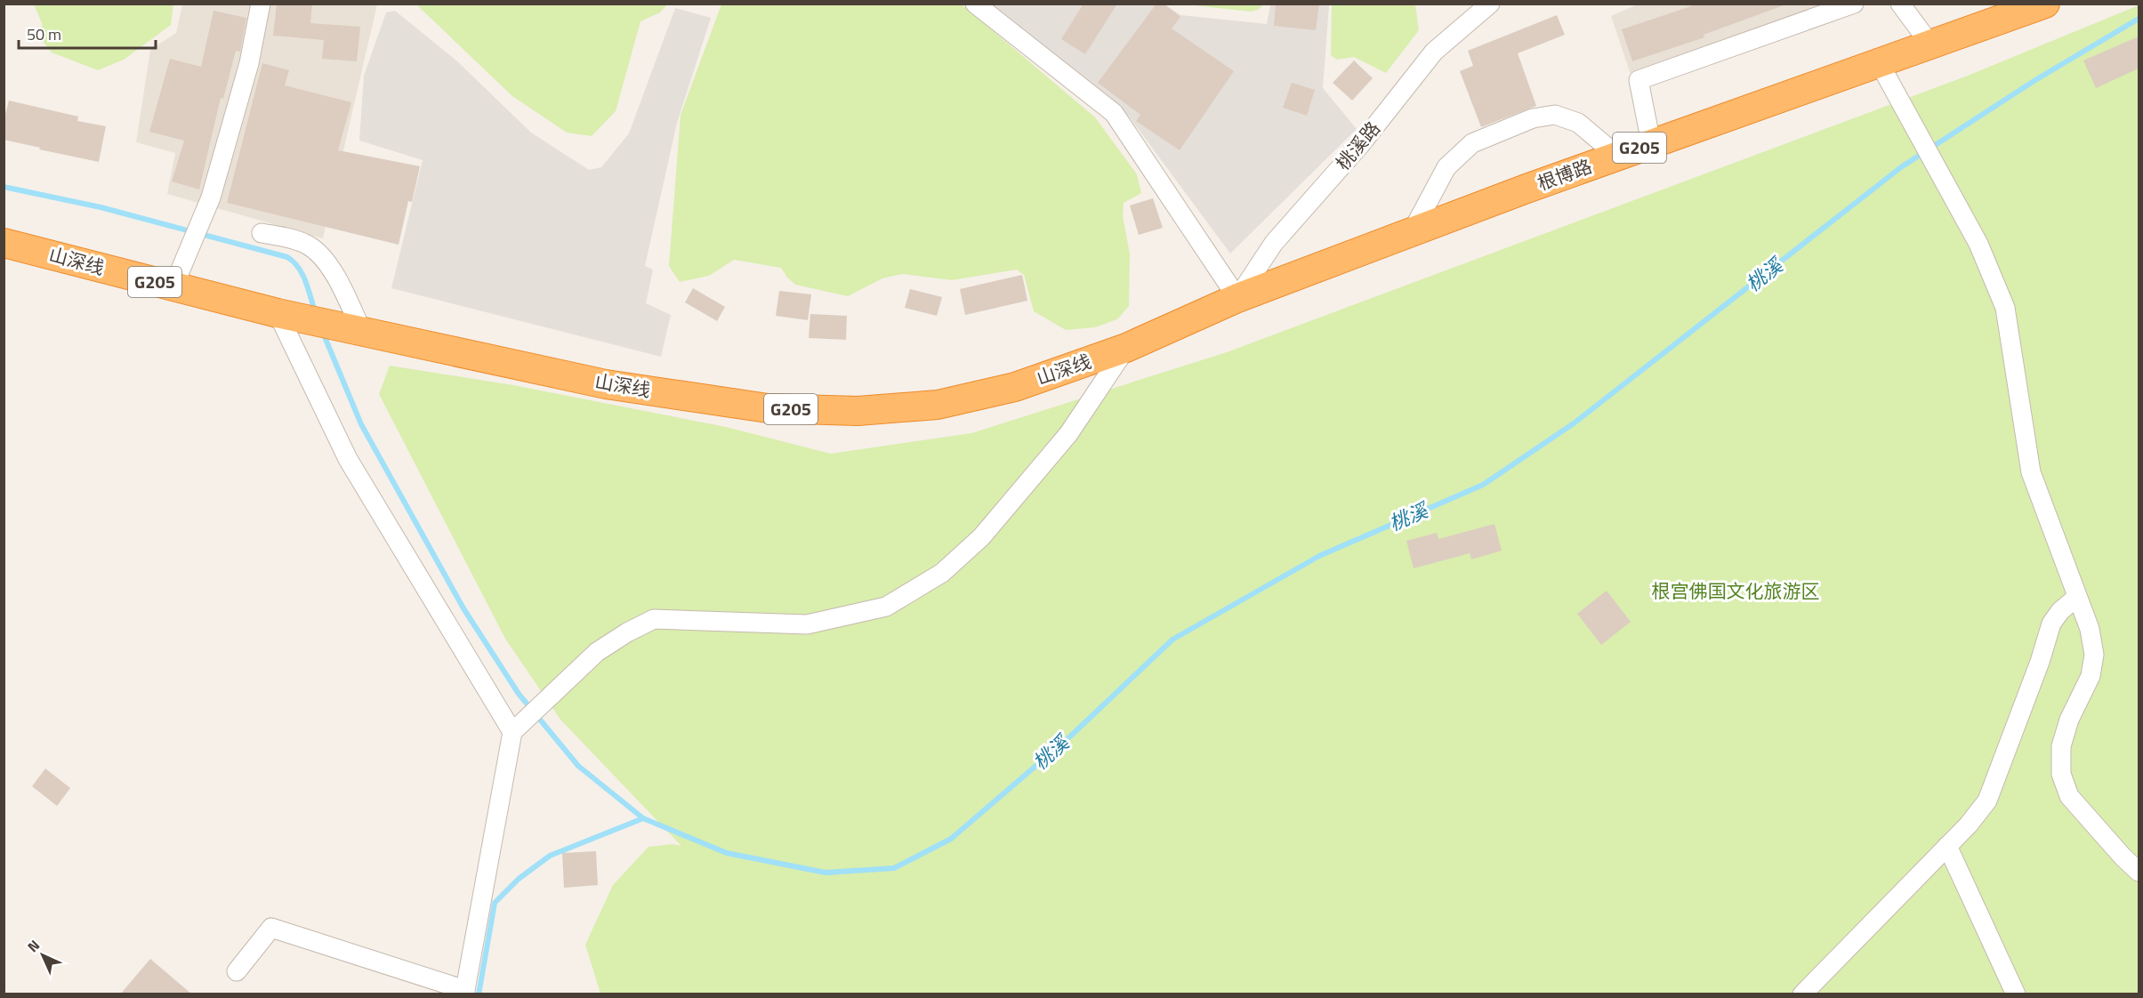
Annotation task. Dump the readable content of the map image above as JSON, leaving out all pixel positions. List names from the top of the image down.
{
  "streets": {
    "highway": ["G205", "根博路", "山深线"],
    "street": ["桃溪路"]
  },
  "crossings": [
    ["桃溪路", "根博路"],
    ["桃溪路", "山深线"],
    ["根博路", "山深线"]
  ],
  "water": ["桃溪"],
  "parks": ["根宫佛国文化旅游区"],
  "scale_bar": "50 m",
  "north": "top left"
}
